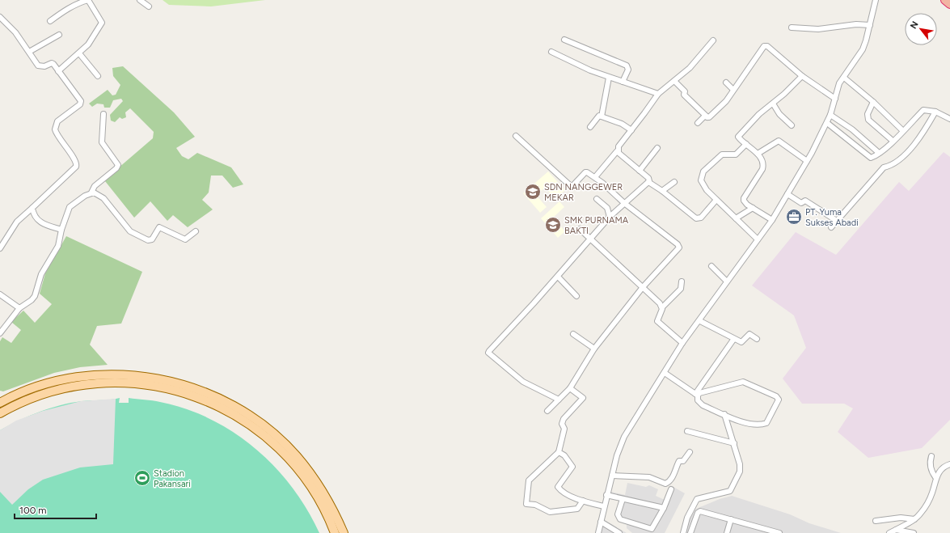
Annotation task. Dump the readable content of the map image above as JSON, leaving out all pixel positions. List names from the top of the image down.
{
  "places": {
    "school or university": ["SDN NANGGEWER MEKAR", "SMK PURNAMA BAKTI"],
    "office": ["PT. Yuma Sukses Abadi"],
    "sports": ["Stadion Pakansari"]
  },
  "scale_bar": "100 m",
  "north": "top left"
}
